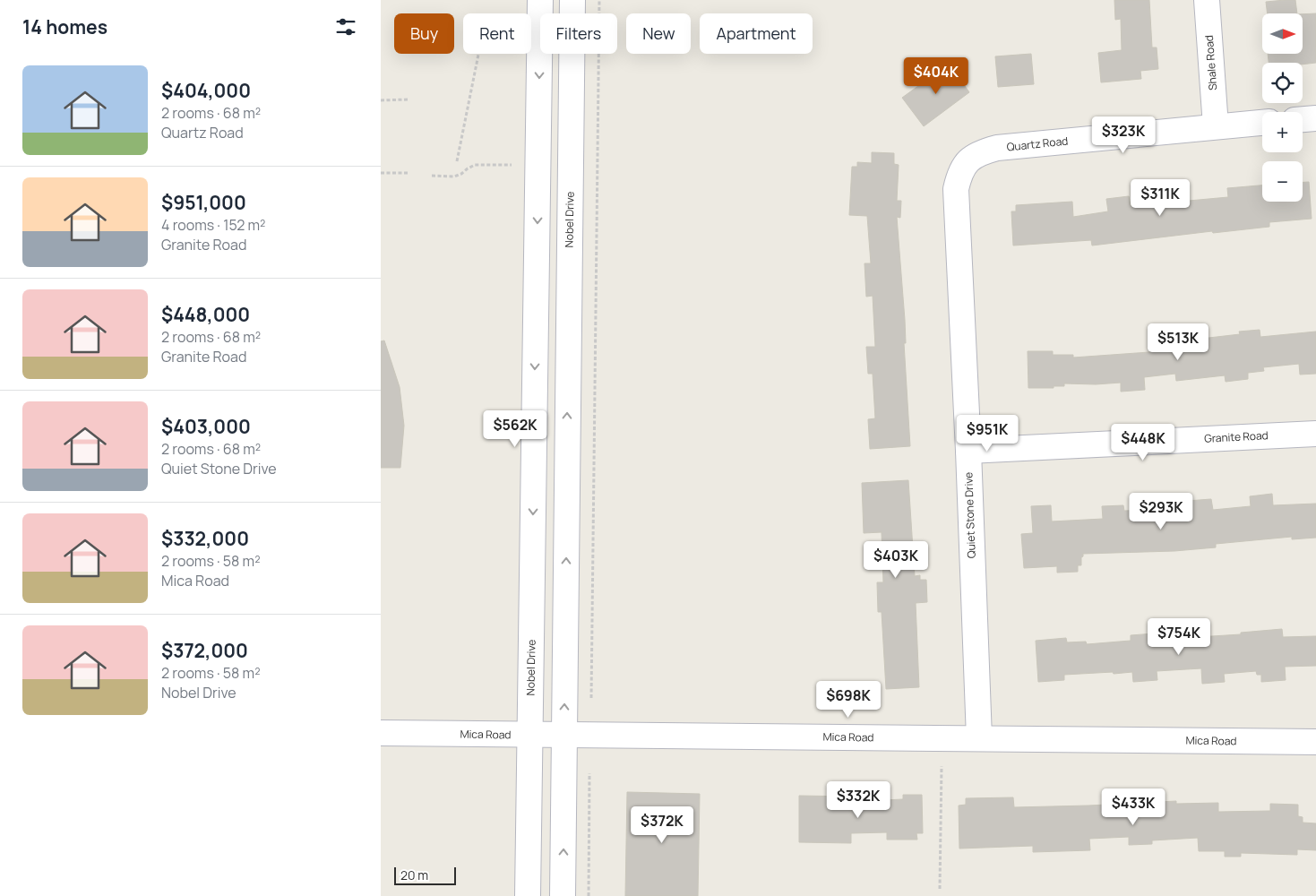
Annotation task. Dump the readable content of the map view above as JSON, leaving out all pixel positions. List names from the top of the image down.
{
  "streets": {
    "street": [
      "Shale Road",
      "Quartz Road",
      "Nobel Drive",
      "Granite Road",
      "Quiet Stone Drive",
      "Mica Road"
    ]
  },
  "crossings": [
    ["Shale Road", "Quartz Road"],
    ["Quartz Road", "Quiet Stone Drive"],
    ["Nobel Drive", "Mica Road"],
    ["Granite Road", "Quiet Stone Drive"],
    ["Quiet Stone Drive", "Mica Road"]
  ],
  "scale_bar": "20 m",
  "north": "right",
  "page": {
    "heading": "14 homes",
    "map_buttons": ["+", "−"],
    "chip": [
      "Buy",
      "Rent",
      "Filters",
      "New",
      "Apartment"
    ],
    "list": [
      {
        "name": "$404,000",
        "note": "2 rooms · 68 m² · Quartz Road"
      },
      {
        "name": "$951,000",
        "note": "4 rooms · 152 m² · Granite Road"
      },
      {
        "name": "$448,000",
        "note": "2 rooms · 68 m² · Granite Road"
      },
      {
        "name": "$403,000",
        "note": "2 rooms · 68 m² · Quiet Stone Drive"
      },
      {
        "name": "$332,000",
        "note": "2 rooms · 58 m² · Mica Road"
      },
      {
        "name": "$372,000",
        "note": "2 rooms · 58 m² · Nobel Drive"
      }
    ],
    "price": [
      "$404K",
      "$323K",
      "$311K",
      "$513K",
      "$562K",
      "$951K",
      "$448K",
      "$293K",
      "$403K",
      "$754K",
      "$698K",
      "$332K",
      "$433K",
      "$372K"
    ],
    "scale": "20 m"
  }
}
